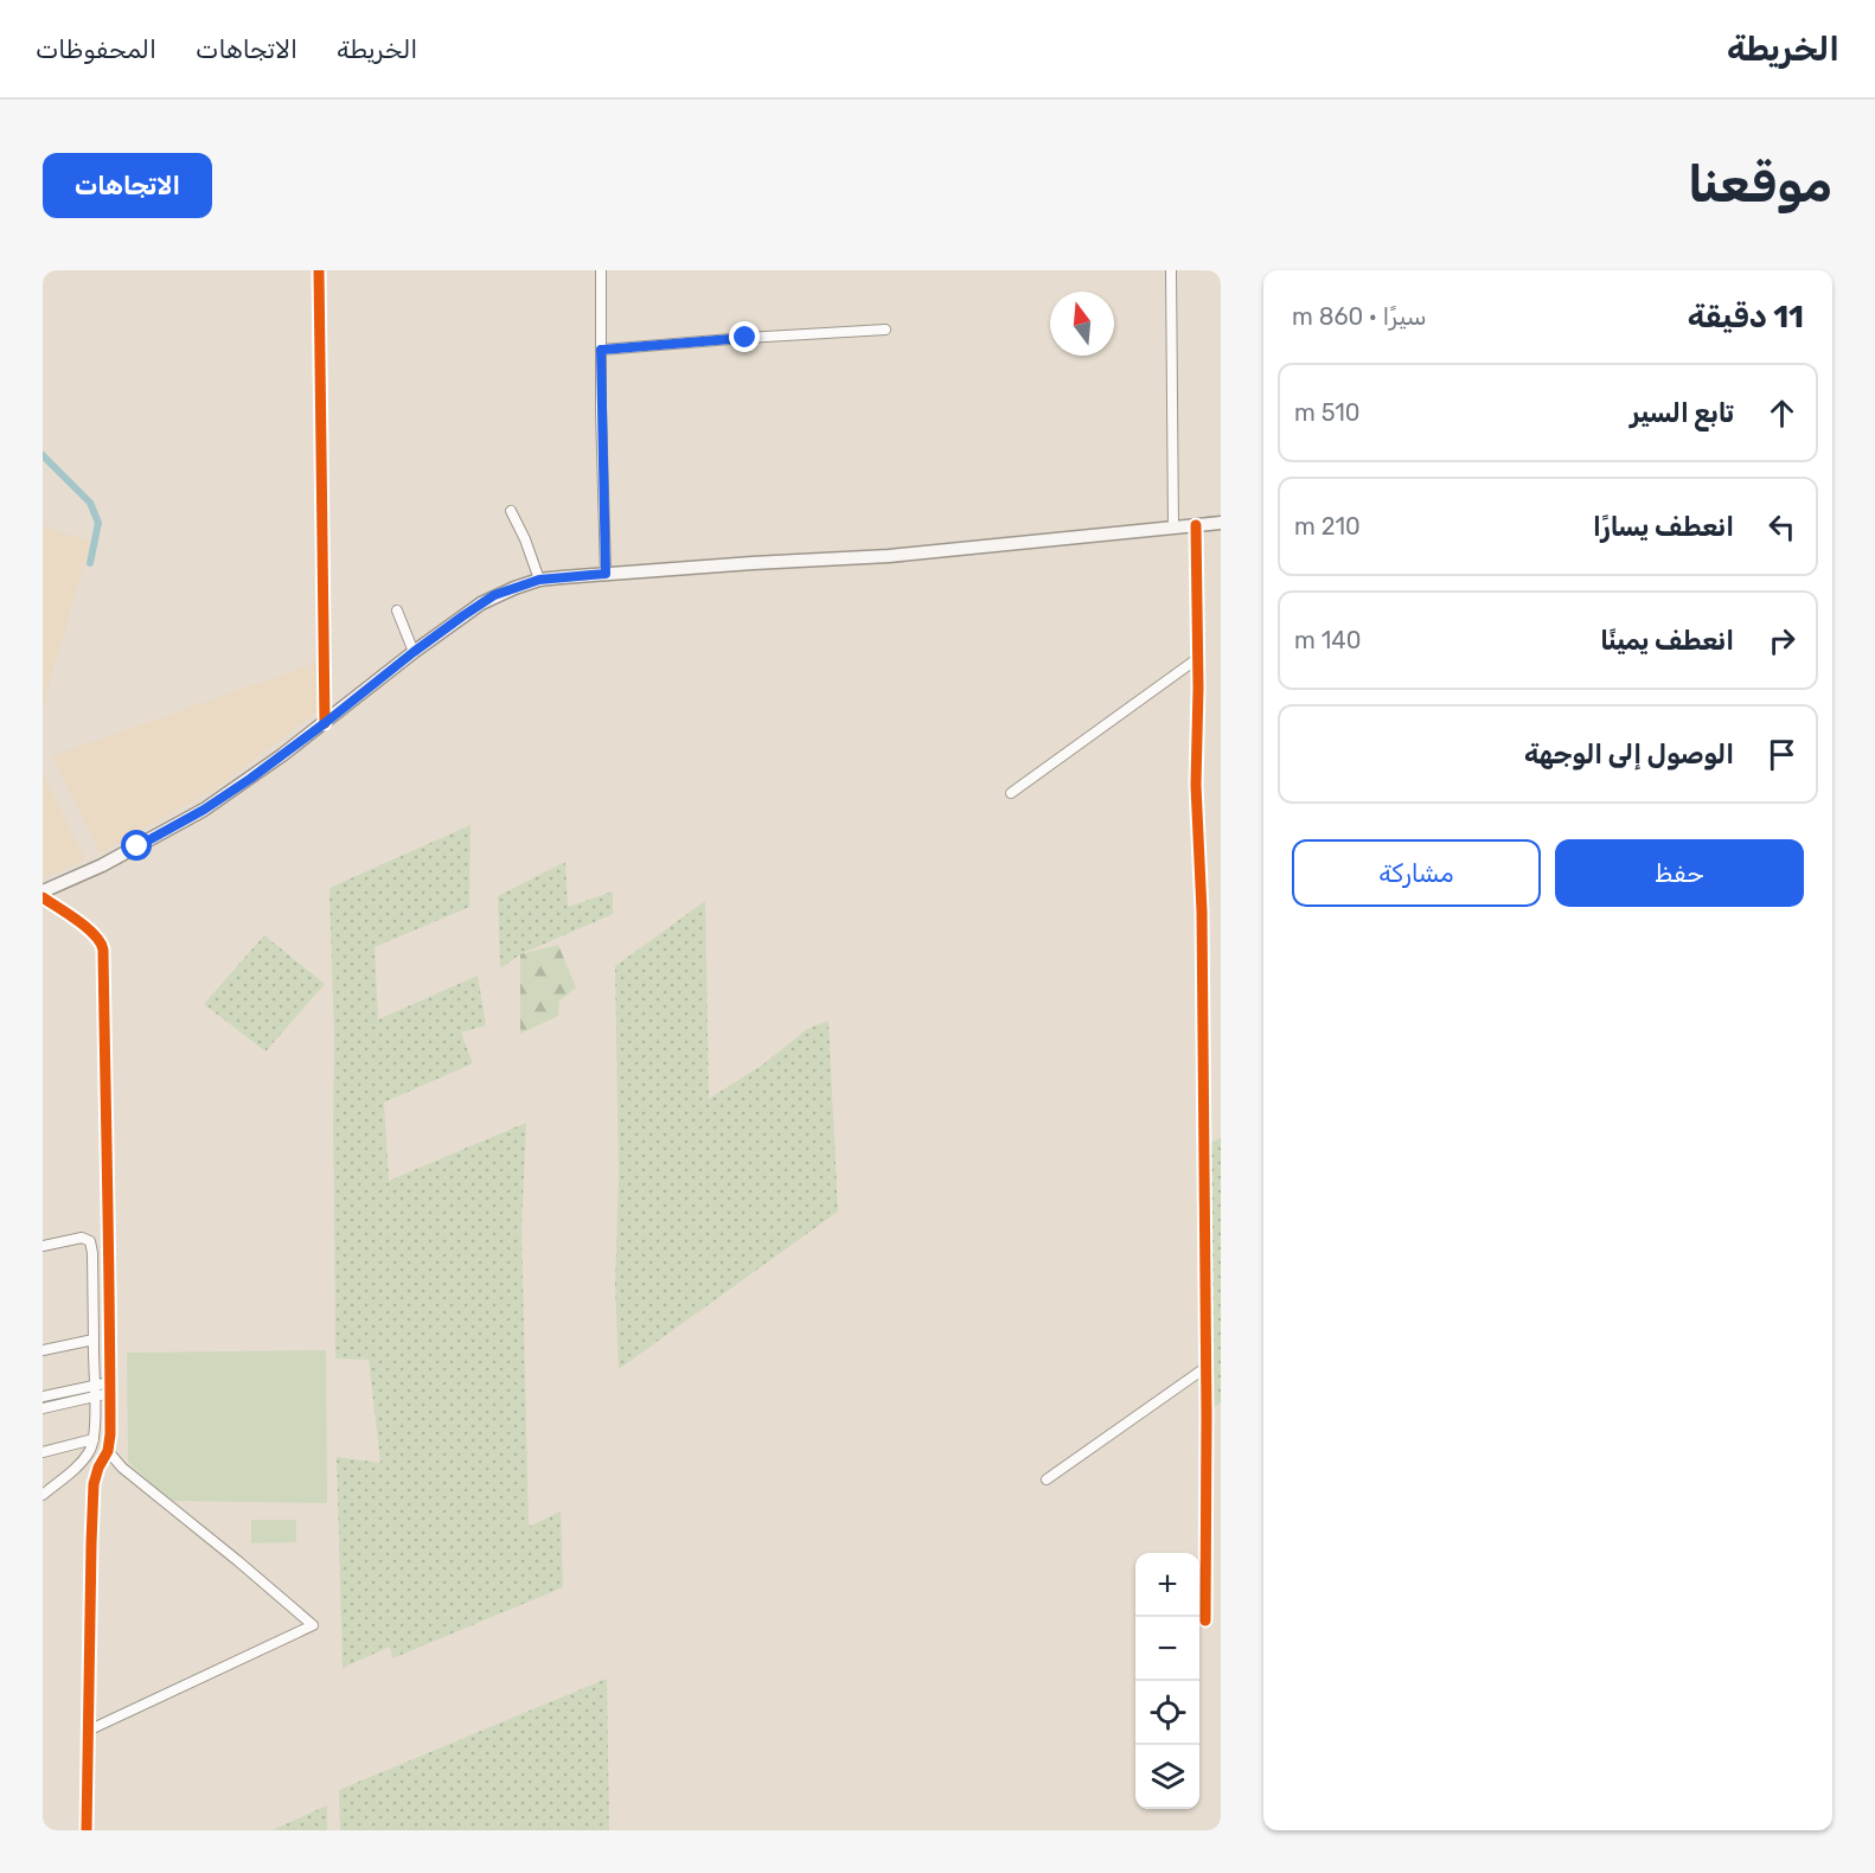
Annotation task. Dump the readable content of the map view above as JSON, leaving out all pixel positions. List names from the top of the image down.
{
  "north": "top",
  "page": {
    "header": "الخريطة",
    "nav": ["الخريطة", "الاتجاهات", "المحفوظات"],
    "buttons": [
      "الاتجاهات",
      ["حفظ", "مشاركة"]
    ],
    "title": "موقعنا",
    "heading": ["11 دقيقة", "سيرًا · 860 m"],
    "list": [
      ["تابع السير", "510 m"],
      ["انعطف يسارًا", "210 m"],
      ["انعطف يمينًا", "140 m"],
      "الوصول إلى الوجهة"
    ],
    "map_buttons": ["+", "−"]
  }
}
